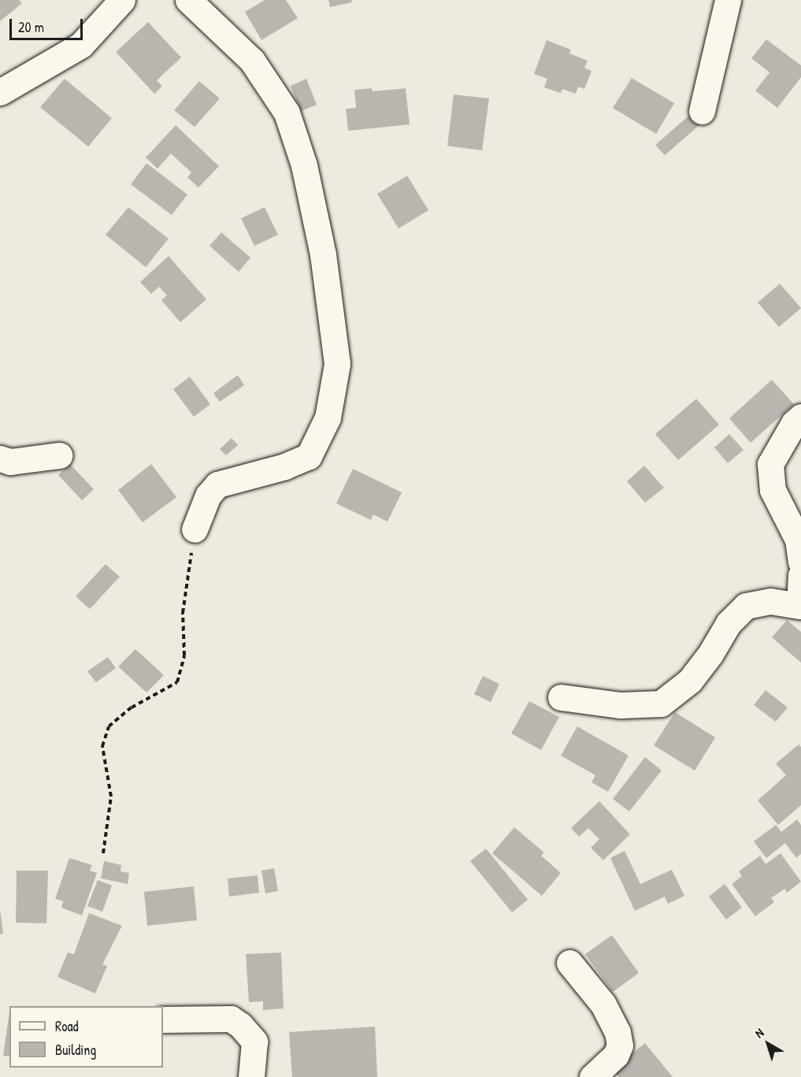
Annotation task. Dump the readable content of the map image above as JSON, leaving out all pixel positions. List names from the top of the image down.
{
  "legend": ["Road", "Building"],
  "scale_bar": "20 m",
  "north": "top left"
}
